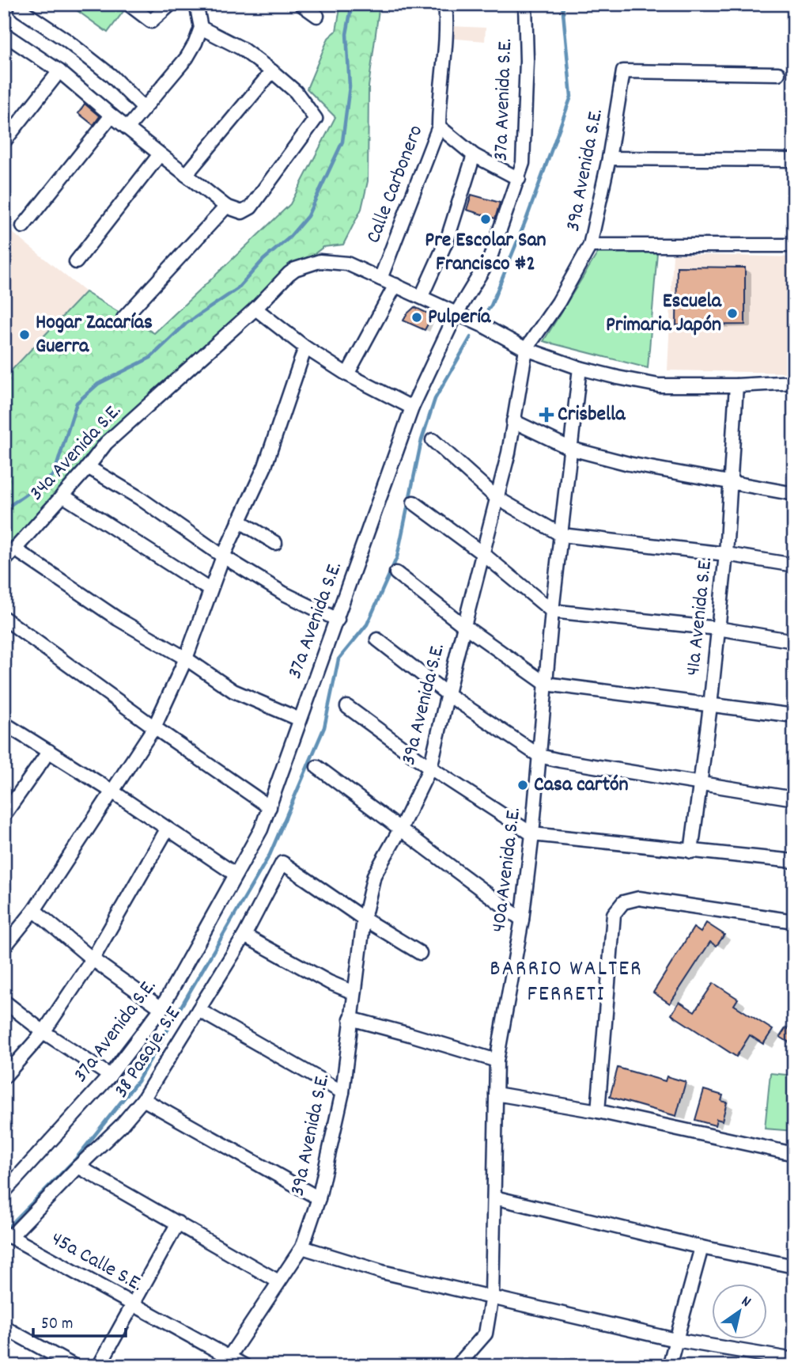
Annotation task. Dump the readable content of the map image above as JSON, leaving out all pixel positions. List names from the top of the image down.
{
  "streets": {
    "street": [
      "37a Avenida S.E.",
      "39a Avenida S.E.",
      "Calle Carbonero",
      "34a Avenida S.E.",
      "41a Avenida S.E.",
      "40a Avenida S.E.",
      "38 Pasaje. S.E",
      "45a Calle S.E."
    ]
  },
  "crossings": [
    ["37a Avenida S.E.", "34a Avenida S.E."],
    ["39a Avenida S.E.", "34a Avenida S.E."],
    ["39a Avenida S.E.", "38 Pasaje. S.E"],
    ["39a Avenida S.E.", "45a Calle S.E."],
    ["Calle Carbonero", "34a Avenida S.E."],
    ["34a Avenida S.E.", "41a Avenida S.E."],
    ["34a Avenida S.E.", "40a Avenida S.E."],
    ["38 Pasaje. S.E", "45a Calle S.E."]
  ],
  "districts": ["BARRIO WALTER FERRETI"],
  "places": {
    "other": [
      "Pre Escolar San Francisco #2",
      "Escuela Primaria Japón",
      "Pulpería",
      "Hogar Zacarías Guerra",
      "Casa cartón"
    ],
    "health": ["Crisbella"]
  },
  "scale_bar": "50 m",
  "north": "top right"
}
